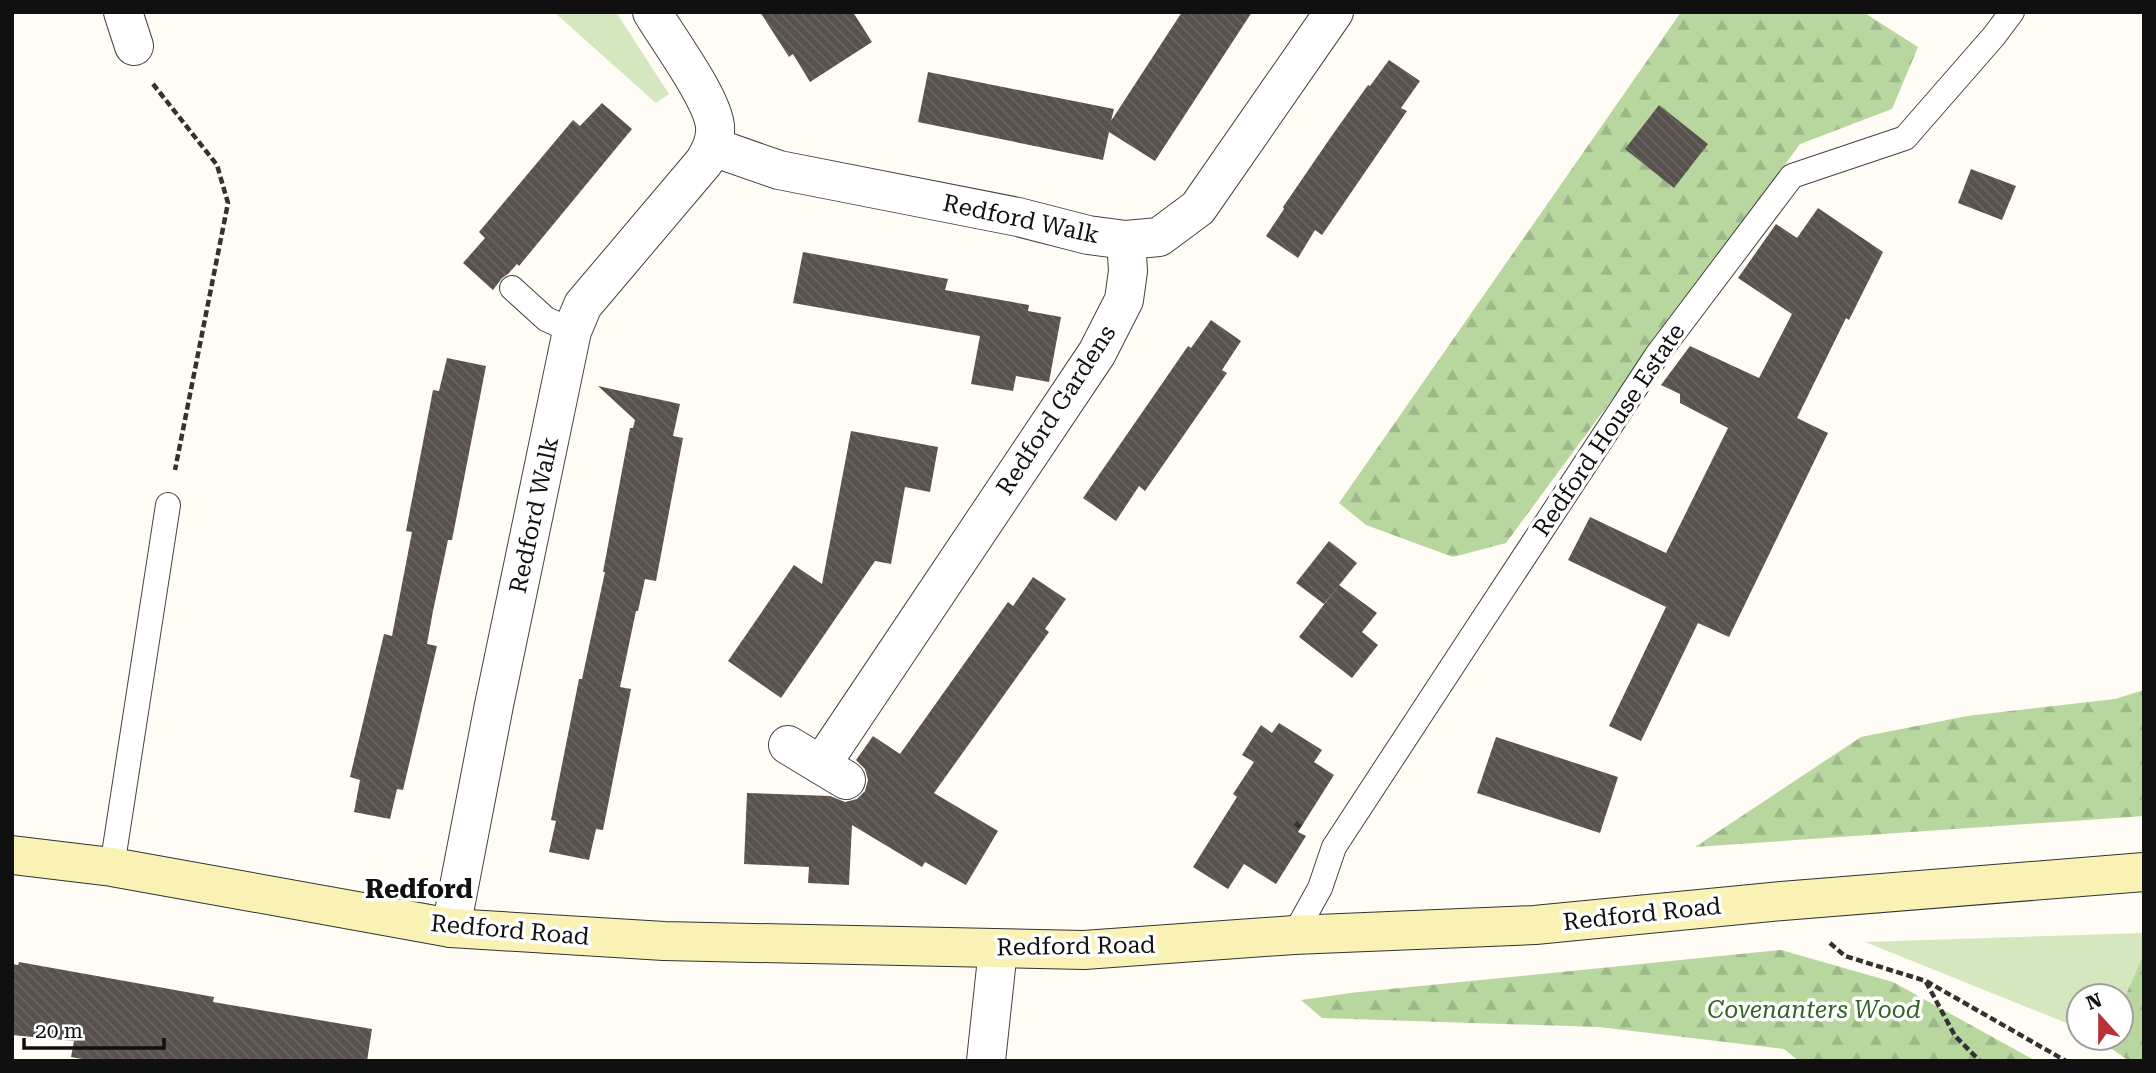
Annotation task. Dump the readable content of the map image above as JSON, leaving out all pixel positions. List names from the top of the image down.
{
  "streets": {
    "main road": ["Redford Road"],
    "street": ["Redford Walk", "Redford Gardens"],
    "lane": ["Redford House Estate"]
  },
  "crossings": [
    ["Redford Walk", "Redford Gardens"],
    ["Redford Walk", "Redford Road"],
    ["Redford House Estate", "Redford Road"]
  ],
  "districts": ["Redford"],
  "parks": ["Covenanters Wood"],
  "scale_bar": "20 m",
  "north": "top"
}
